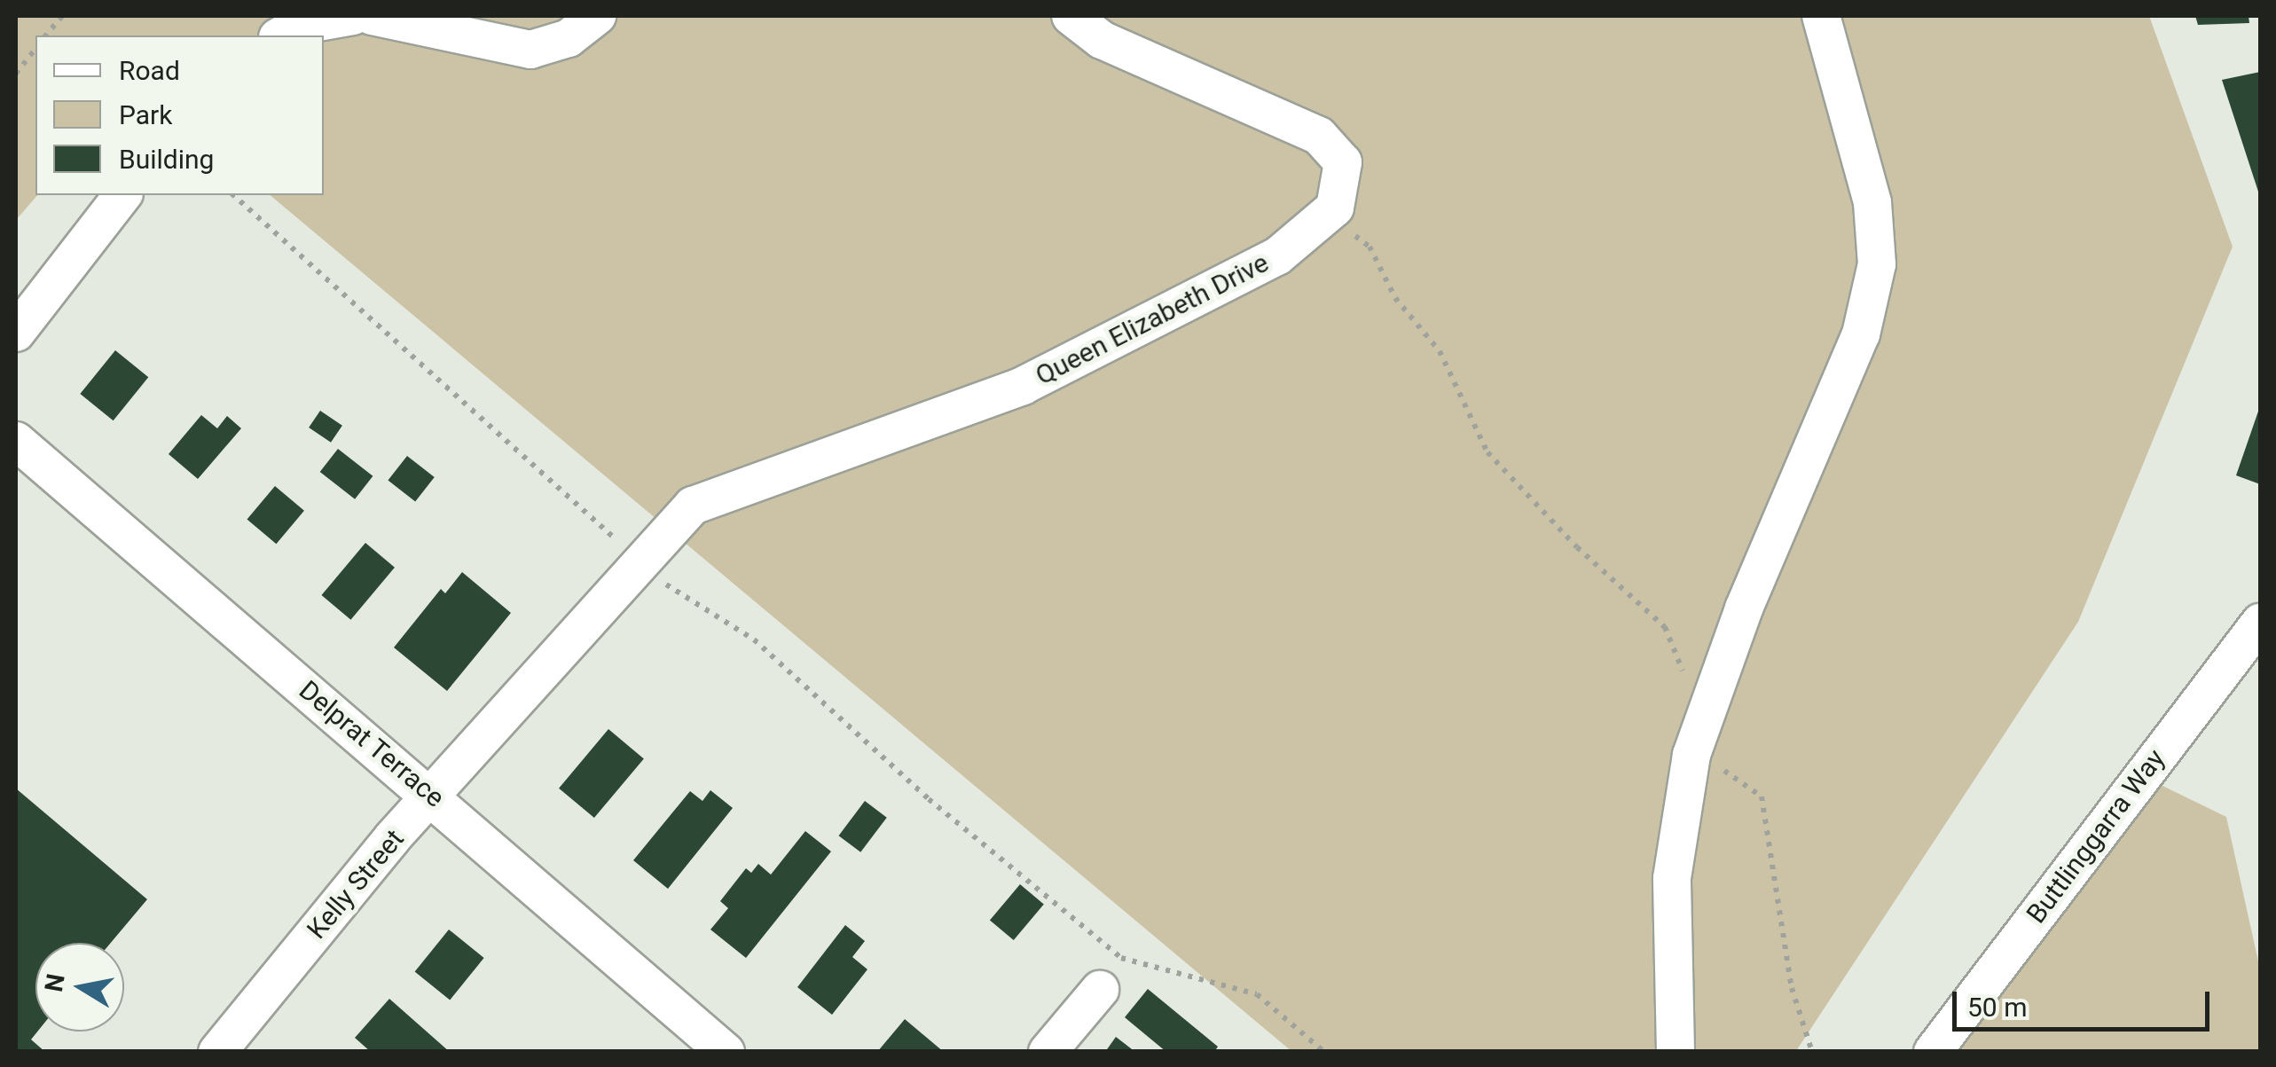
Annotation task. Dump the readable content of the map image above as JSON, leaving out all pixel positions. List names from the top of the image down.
{
  "streets": {
    "street": [
      "Queen Elizabeth Drive",
      "Delprat Terrace",
      "Buttlinggarra Way",
      "Kelly Street"
    ]
  },
  "crossings": [
    ["Queen Elizabeth Drive", "Kelly Street"],
    ["Delprat Terrace", "Kelly Street"]
  ],
  "legend": ["Road", "Park", "Building"],
  "scale_bar": "50 m",
  "north": "left"
}
